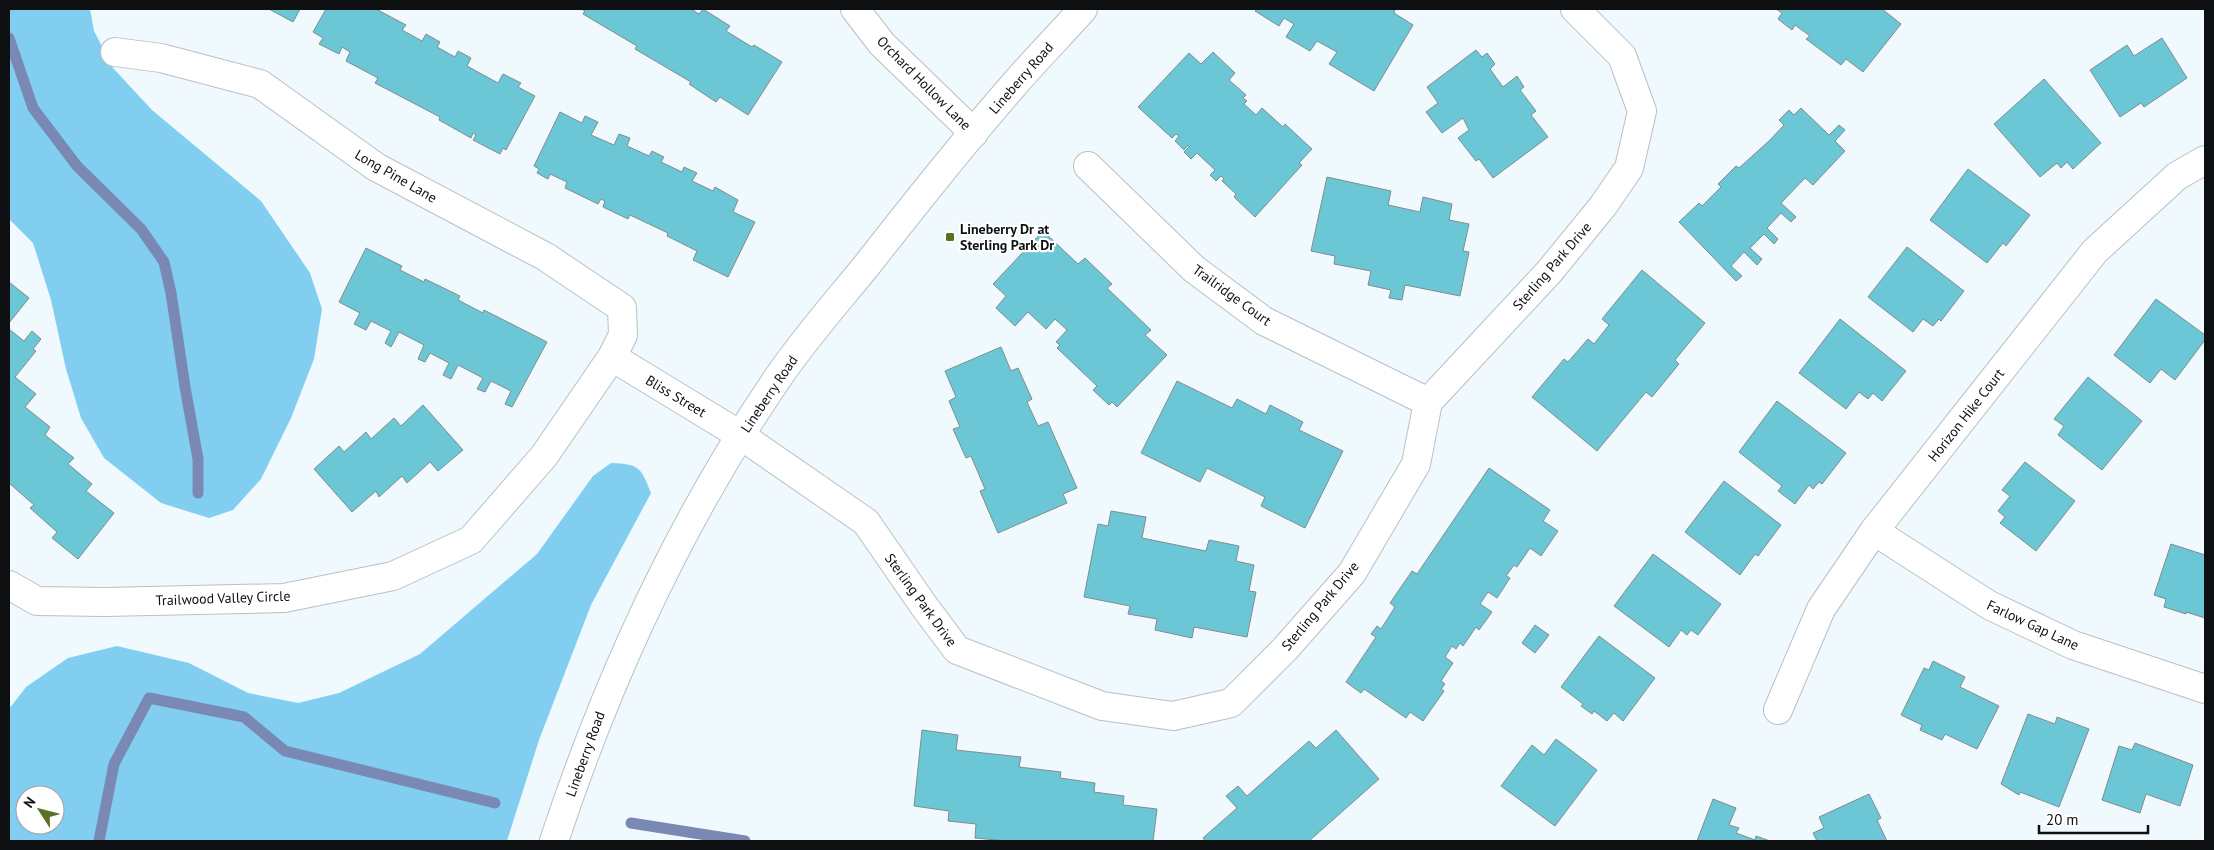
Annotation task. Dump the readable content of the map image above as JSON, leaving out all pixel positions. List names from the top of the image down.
{
  "streets": {
    "street": [
      "Lineberry Road",
      "Orchard Hollow Lane",
      "Long Pine Lane",
      "Sterling Park Drive",
      "Trailridge Court",
      "Bliss Street",
      "Horizon Hike Court",
      "Trailwood Valley Circle",
      "Farlow Gap Lane"
    ]
  },
  "crossings": [
    ["Lineberry Road", "Orchard Hollow Lane"],
    ["Lineberry Road", "Sterling Park Drive"],
    ["Lineberry Road", "Bliss Street"],
    ["Long Pine Lane", "Bliss Street"],
    ["Long Pine Lane", "Trailwood Valley Circle"],
    ["Sterling Park Drive", "Trailridge Court"],
    ["Sterling Park Drive", "Bliss Street"],
    ["Bliss Street", "Trailwood Valley Circle"],
    ["Horizon Hike Court", "Farlow Gap Lane"]
  ],
  "places": {
    "transit": ["Lineberry Dr at Sterling Park Dr"]
  },
  "scale_bar": "20 m",
  "north": "top left"
}
